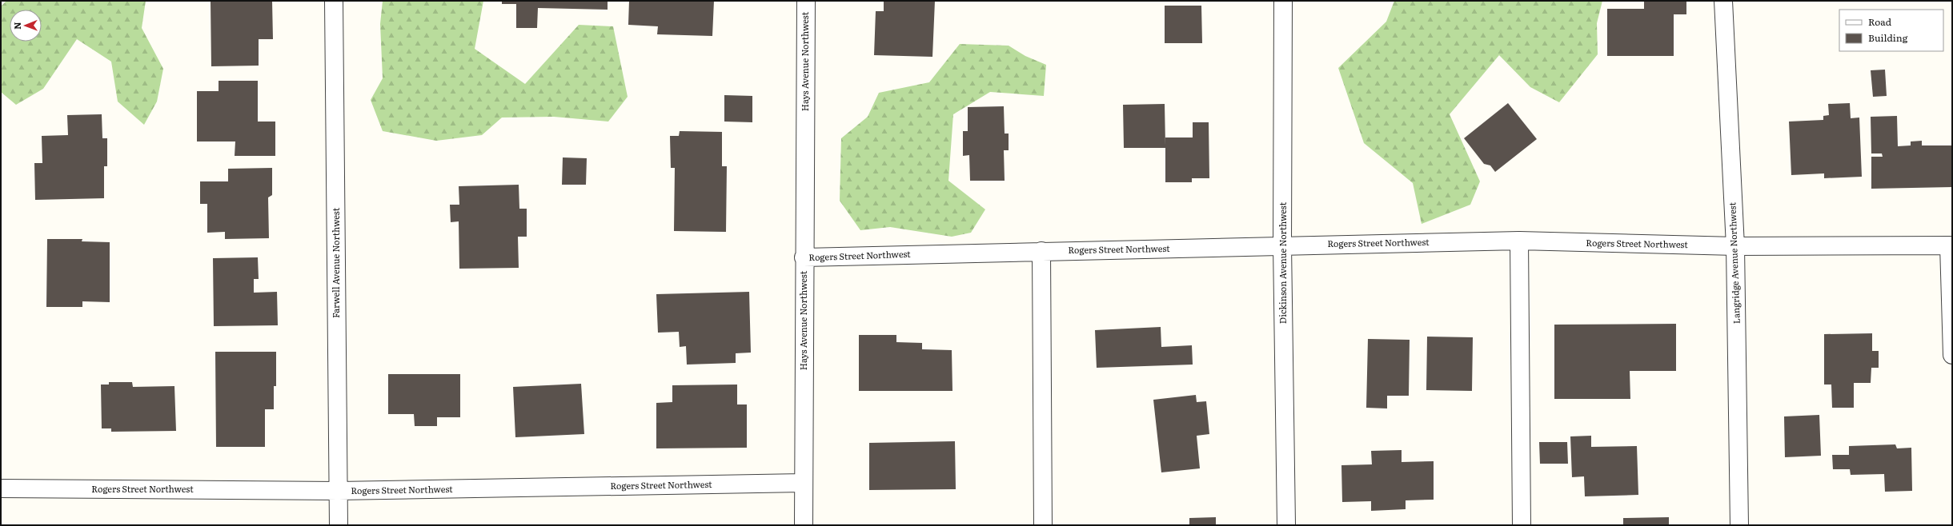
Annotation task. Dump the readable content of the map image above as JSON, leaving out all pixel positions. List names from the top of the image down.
{
  "streets": {
    "street": [
      "Hays Avenue Northwest",
      "Rogers Street Northwest",
      "Farwell Avenue Northwest",
      "Dickinson Avenue Northwest",
      "Langridge Avenue Northwest"
    ]
  },
  "crossings": [
    ["Hays Avenue Northwest", "Rogers Street Northwest"],
    ["Rogers Street Northwest", "Farwell Avenue Northwest"],
    ["Rogers Street Northwest", "Dickinson Avenue Northwest"],
    ["Rogers Street Northwest", "Langridge Avenue Northwest"]
  ],
  "legend": ["Road", "Building"],
  "north": "left"
}
